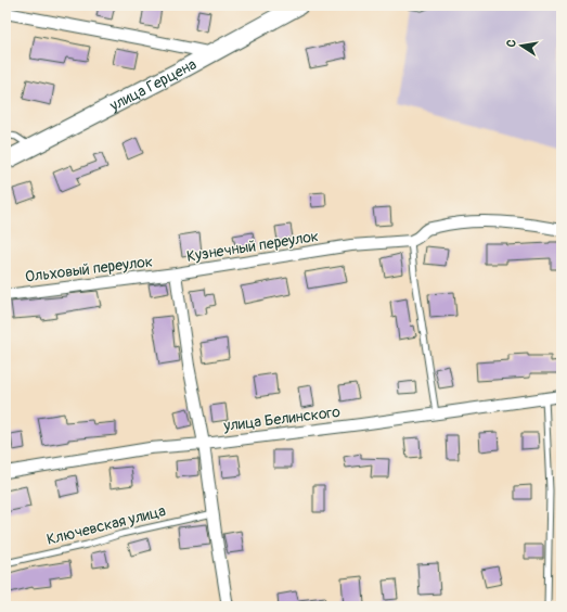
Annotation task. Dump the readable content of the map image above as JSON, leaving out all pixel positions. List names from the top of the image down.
{
  "streets": {
    "main road": ["улица Герцена"],
    "street": ["Кузнечный переулок", "Ольховый переулок", "улица Белинского"],
    "lane": ["Ключевская улица"]
  },
  "crossings": [
    ["Кузнечный переулок", "Ольховый переулок"],
    ["Кузнечный переулок", "улица Белинского"],
    ["Кузнечный переулок", "Ключевская улица"]
  ],
  "north": "left"
}
